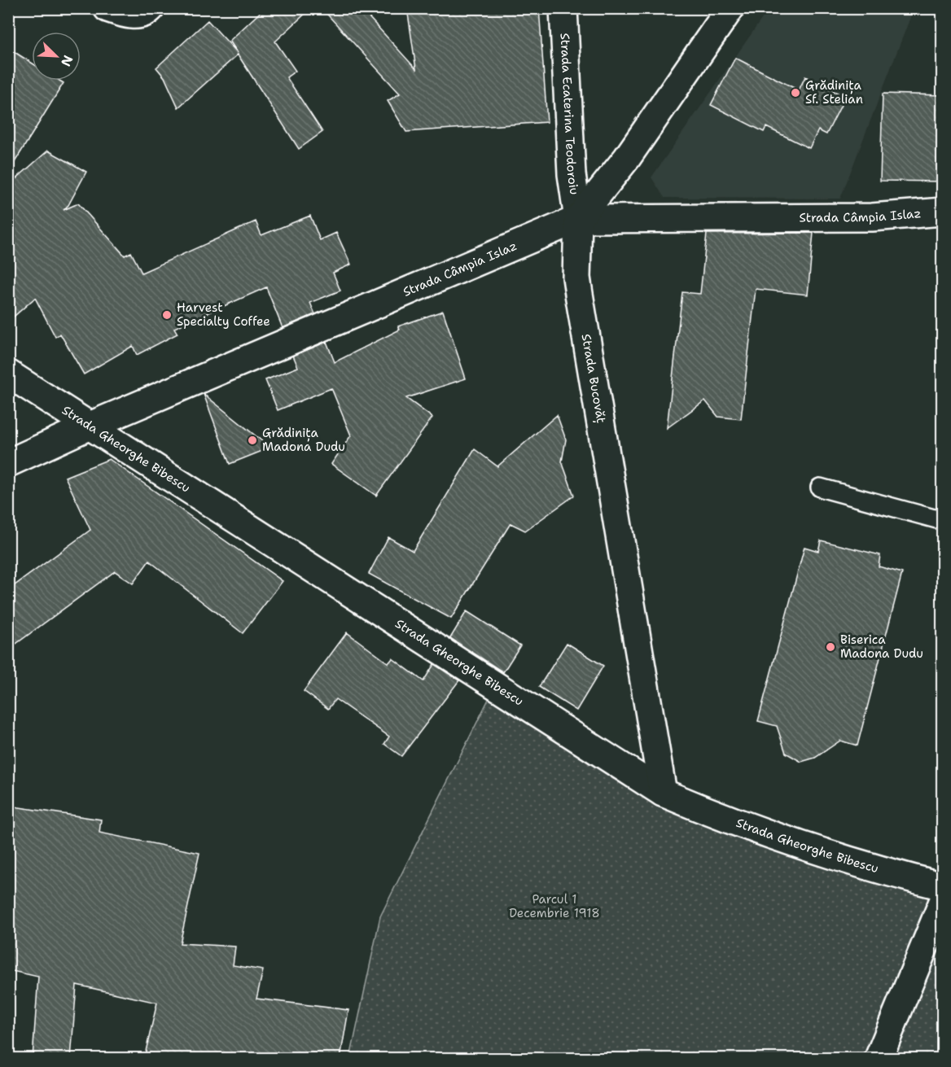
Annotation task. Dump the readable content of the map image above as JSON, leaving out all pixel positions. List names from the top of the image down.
{
  "streets": {
    "street": [
      "Strada Ecaterina Teodoroiu",
      "Strada Câmpia Islaz",
      "Strada Bucovăț",
      "Strada Gheorghe Bibescu"
    ]
  },
  "crossings": [
    ["Strada Ecaterina Teodoroiu", "Strada Câmpia Islaz"],
    ["Strada Ecaterina Teodoroiu", "Strada Bucovăț"],
    ["Strada Câmpia Islaz", "Strada Bucovăț"],
    ["Strada Câmpia Islaz", "Strada Gheorghe Bibescu"],
    ["Strada Bucovăț", "Strada Gheorghe Bibescu"]
  ],
  "parks": ["Parcul 1 Decembrie 1918"],
  "places": [
    "Grădinița Sf. Stelian",
    "Harvest Specialty Coffee",
    "Grădinița Madona Dudu",
    "Biserica Madona Dudu"
  ],
  "north": "bottom right"
}
